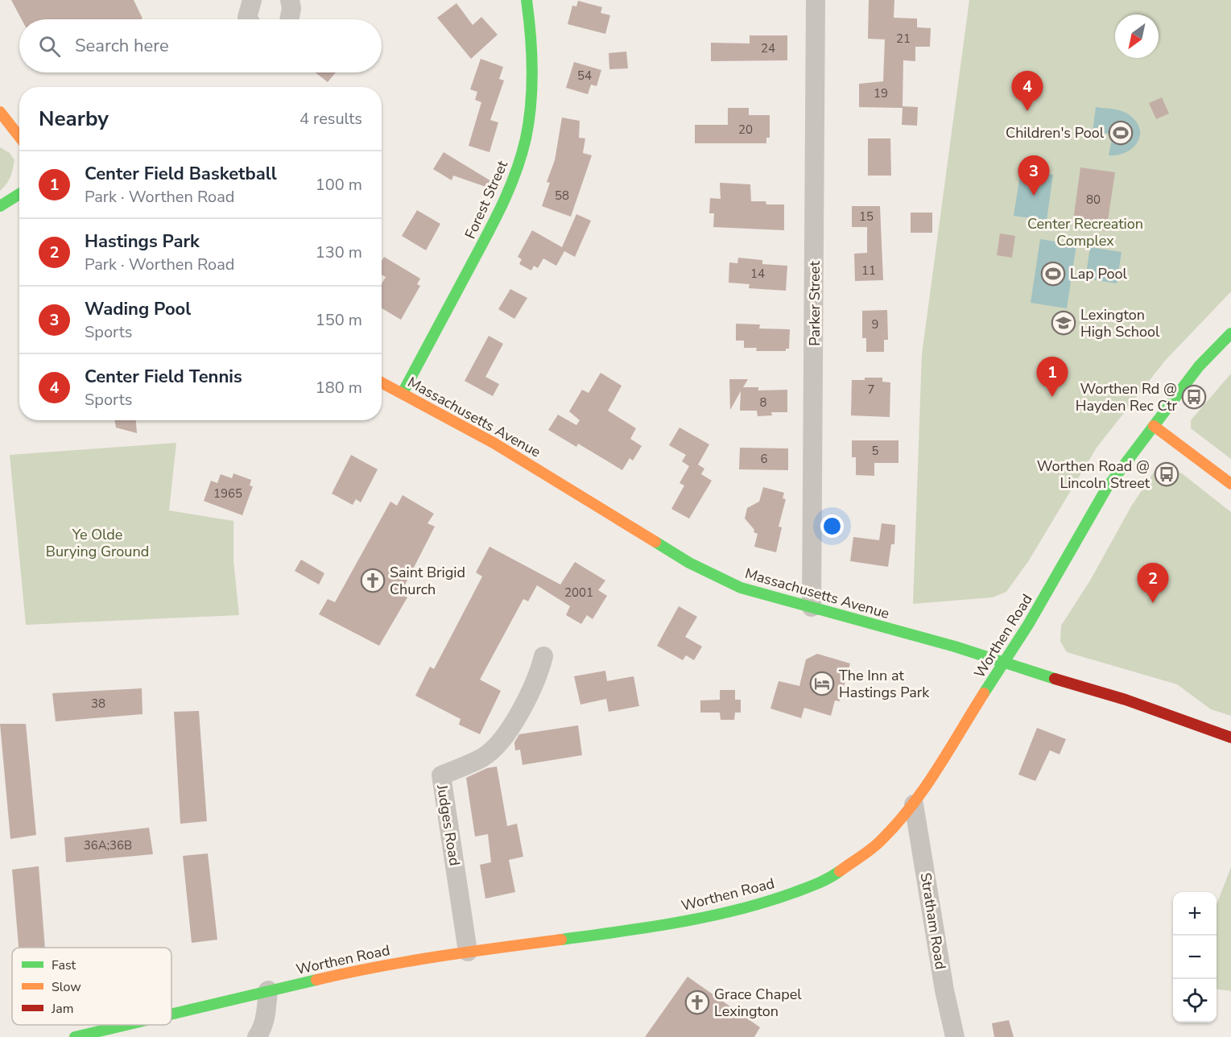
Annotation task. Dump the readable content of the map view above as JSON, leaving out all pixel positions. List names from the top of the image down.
{
  "streets": {
    "main road": ["Forest Street", "Massachusetts Avenue", "Worthen Road"],
    "street": ["Parker Street", "Judges Road", "Stratham Road"]
  },
  "crossings": [
    ["Forest Street", "Massachusetts Avenue"],
    ["Parker Street", "Massachusetts Avenue"],
    ["Massachusetts Avenue", "Worthen Road"],
    ["Worthen Road", "Judges Road"],
    ["Worthen Road", "Stratham Road"]
  ],
  "parks": ["Center Recreation Complex", "Ye Olde Burying Ground"],
  "places": {
    "sports": ["Children's Pool", "Lap Pool"],
    "school or university": ["Lexington High School"],
    "bus stop": ["Worthen Rd @ Hayden Rec Ctr", "Worthen Road @ Lincoln Street"],
    "church": ["Saint Brigid Church", "Grace Chapel Lexington"],
    "hotel": ["The Inn at Hastings Park"]
  },
  "house_numbers": [
    "21",
    "24",
    "54",
    "19",
    "20",
    "58",
    "80",
    "15",
    "11",
    "14",
    "9",
    "7",
    "8",
    "5",
    "6",
    "1965",
    "2001",
    "38",
    "36A;36B"
  ],
  "legend": ["Fast", "Slow", "Jam"],
  "north": "bottom left",
  "page": {
    "search": "Search here",
    "pins": [
      "4",
      "3",
      "1",
      "2"
    ],
    "heading": ["Nearby", "4 results"],
    "list": [
      {
        "mark": "1",
        "name": "Center Field Basketball",
        "note": "Park · Worthen Road",
        "value": "100 m"
      },
      {
        "mark": "2",
        "name": "Hastings Park",
        "note": "Park · Worthen Road",
        "value": "130 m"
      },
      {
        "mark": "3",
        "name": "Wading Pool",
        "note": "Sports",
        "value": "150 m"
      },
      {
        "mark": "4",
        "name": "Center Field Tennis",
        "note": "Sports",
        "value": "180 m"
      }
    ],
    "map_buttons": ["+", "−"]
  }
}
